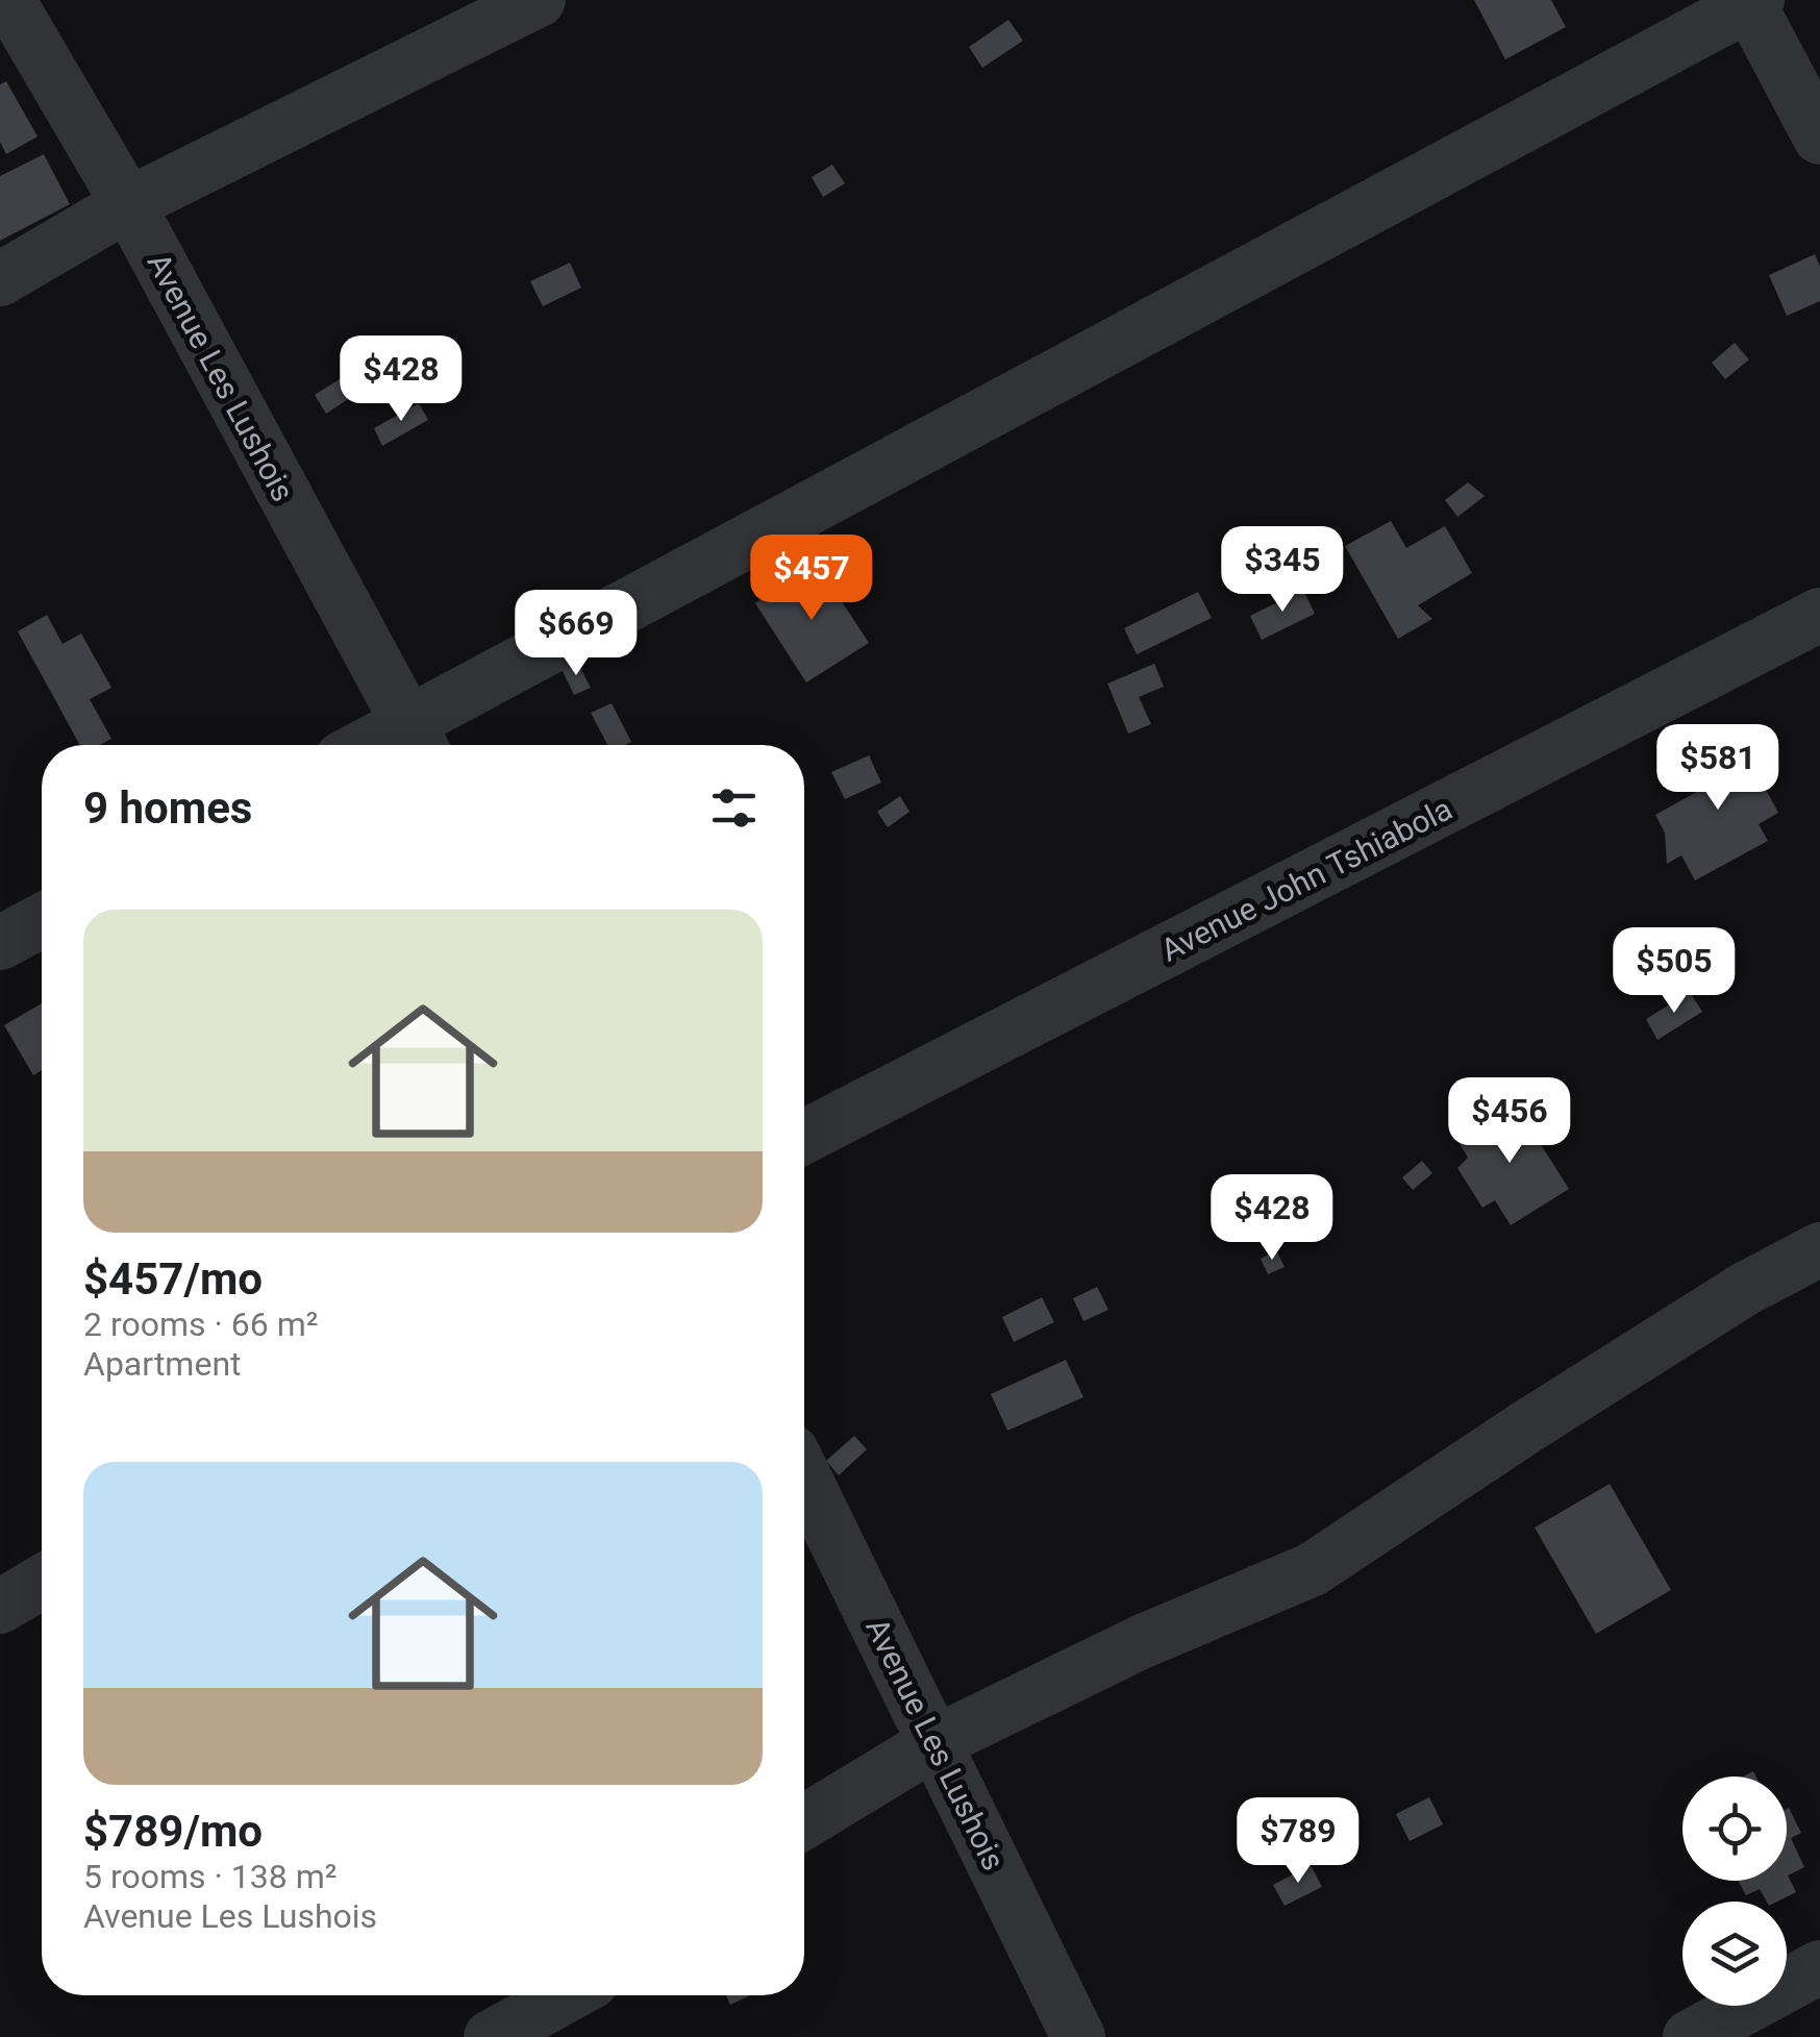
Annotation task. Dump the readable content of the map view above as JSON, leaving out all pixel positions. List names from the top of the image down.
{
  "streets": {
    "street": ["Avenue Les Lushois", "Avenue John Tshiabola"]
  },
  "page": {
    "price": [
      "$428",
      "$345",
      "$457",
      "$669",
      "$581",
      "$505",
      "$456",
      "$428",
      "$789"
    ],
    "heading": "9 homes",
    "list": [
      {
        "name": "$457/mo",
        "note": "2 rooms · 66 m² · Apartment"
      },
      {
        "name": "$789/mo",
        "note": "5 rooms · 138 m² · Avenue Les Lushois"
      }
    ]
  }
}
